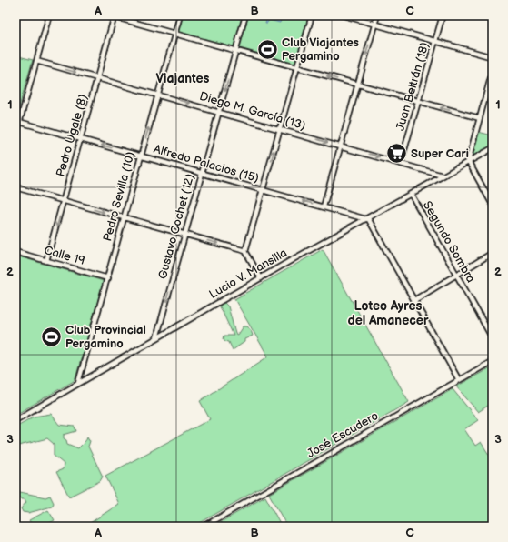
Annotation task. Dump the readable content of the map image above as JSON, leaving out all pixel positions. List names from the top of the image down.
{
  "streets": {
    "street": [
      "Juan Beltrán (18)",
      "Diego M. García (13)",
      "Pedro Ugale (8)",
      "Alfredo Palacios (15)",
      "Pedro Sevilla (10)",
      "Gustavo Cochet (12)",
      "Segundo Sombra",
      "Calle 19",
      "Lucio V. Mansilla",
      "José Escudero"
    ]
  },
  "crossings": [
    ["Juan Beltrán (18)", "Diego M. García (13)"],
    ["Diego M. García (13)", "Pedro Ugale (8)"],
    ["Diego M. García (13)", "Pedro Sevilla (10)"],
    ["Diego M. García (13)", "Gustavo Cochet (12)"],
    ["Diego M. García (13)", "Lucio V. Mansilla"],
    ["Pedro Ugale (8)", "Alfredo Palacios (15)"],
    ["Pedro Ugale (8)", "Calle 19"],
    ["Alfredo Palacios (15)", "Pedro Sevilla (10)"],
    ["Alfredo Palacios (15)", "Gustavo Cochet (12)"],
    ["Alfredo Palacios (15)", "Lucio V. Mansilla"],
    ["Pedro Sevilla (10)", "Calle 19"],
    ["Pedro Sevilla (10)", "Lucio V. Mansilla"],
    ["Gustavo Cochet (12)", "Lucio V. Mansilla"],
    ["Segundo Sombra", "Lucio V. Mansilla"]
  ],
  "one_way": ["Diego M. García (13)", "Gustavo Cochet (12)"],
  "districts": ["Viajantes", "Loteo Ayres del Amanecer"],
  "places": {
    "sports": ["Club Viajantes Pergamino", "Club Provincial Pergamino"],
    "supermarket": ["Super Cari"]
  },
  "grid": {
    "columns": ["A", "B", "C"],
    "rows": ["1", "2", "3"]
  }
}
